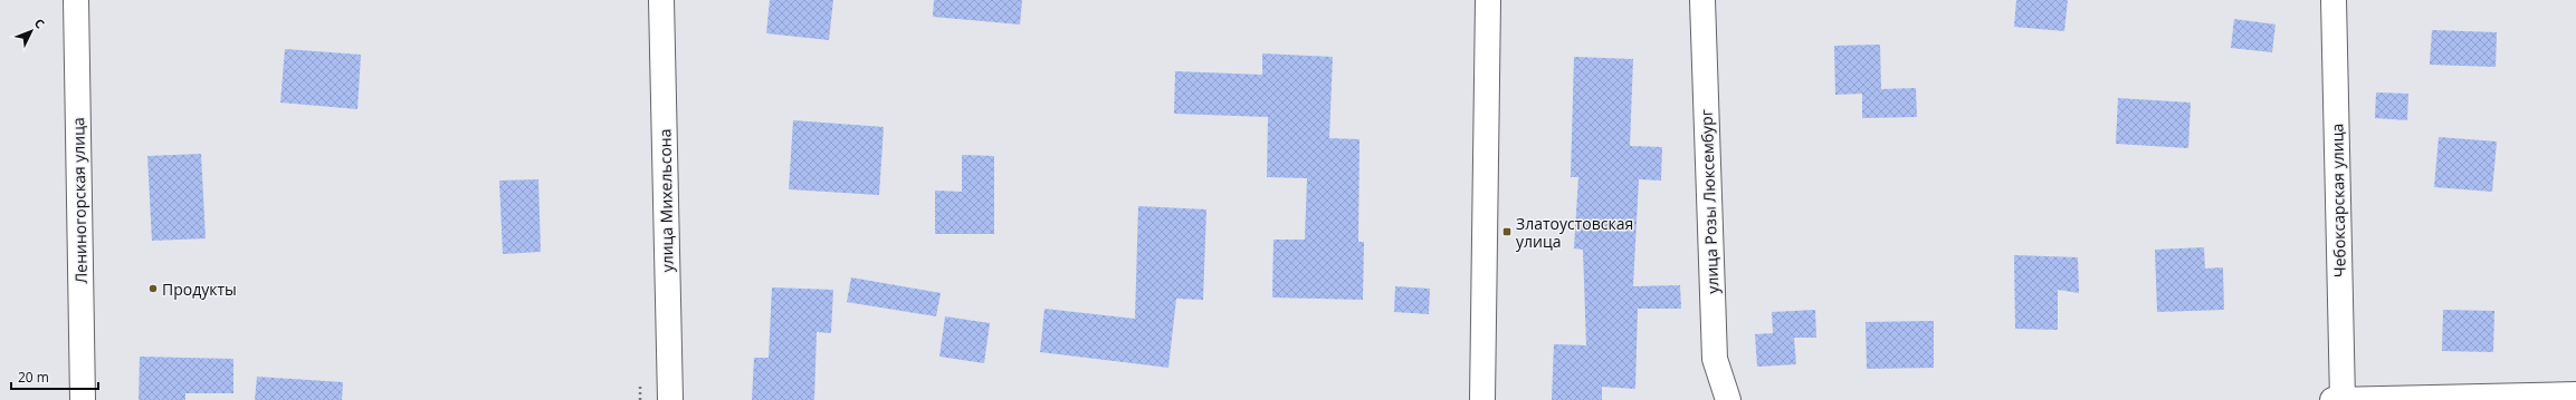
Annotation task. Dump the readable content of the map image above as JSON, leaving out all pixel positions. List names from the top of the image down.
{
  "streets": {
    "street": [
      "Лениногорская улица",
      "улица Михельсона",
      "Чебоксарская улица",
      "улица Розы Люксембург"
    ]
  },
  "places": {
    "transit": ["Златоустовская улица"],
    "other": ["Продукты"]
  },
  "scale_bar": "20 m",
  "north": "top right"
}
